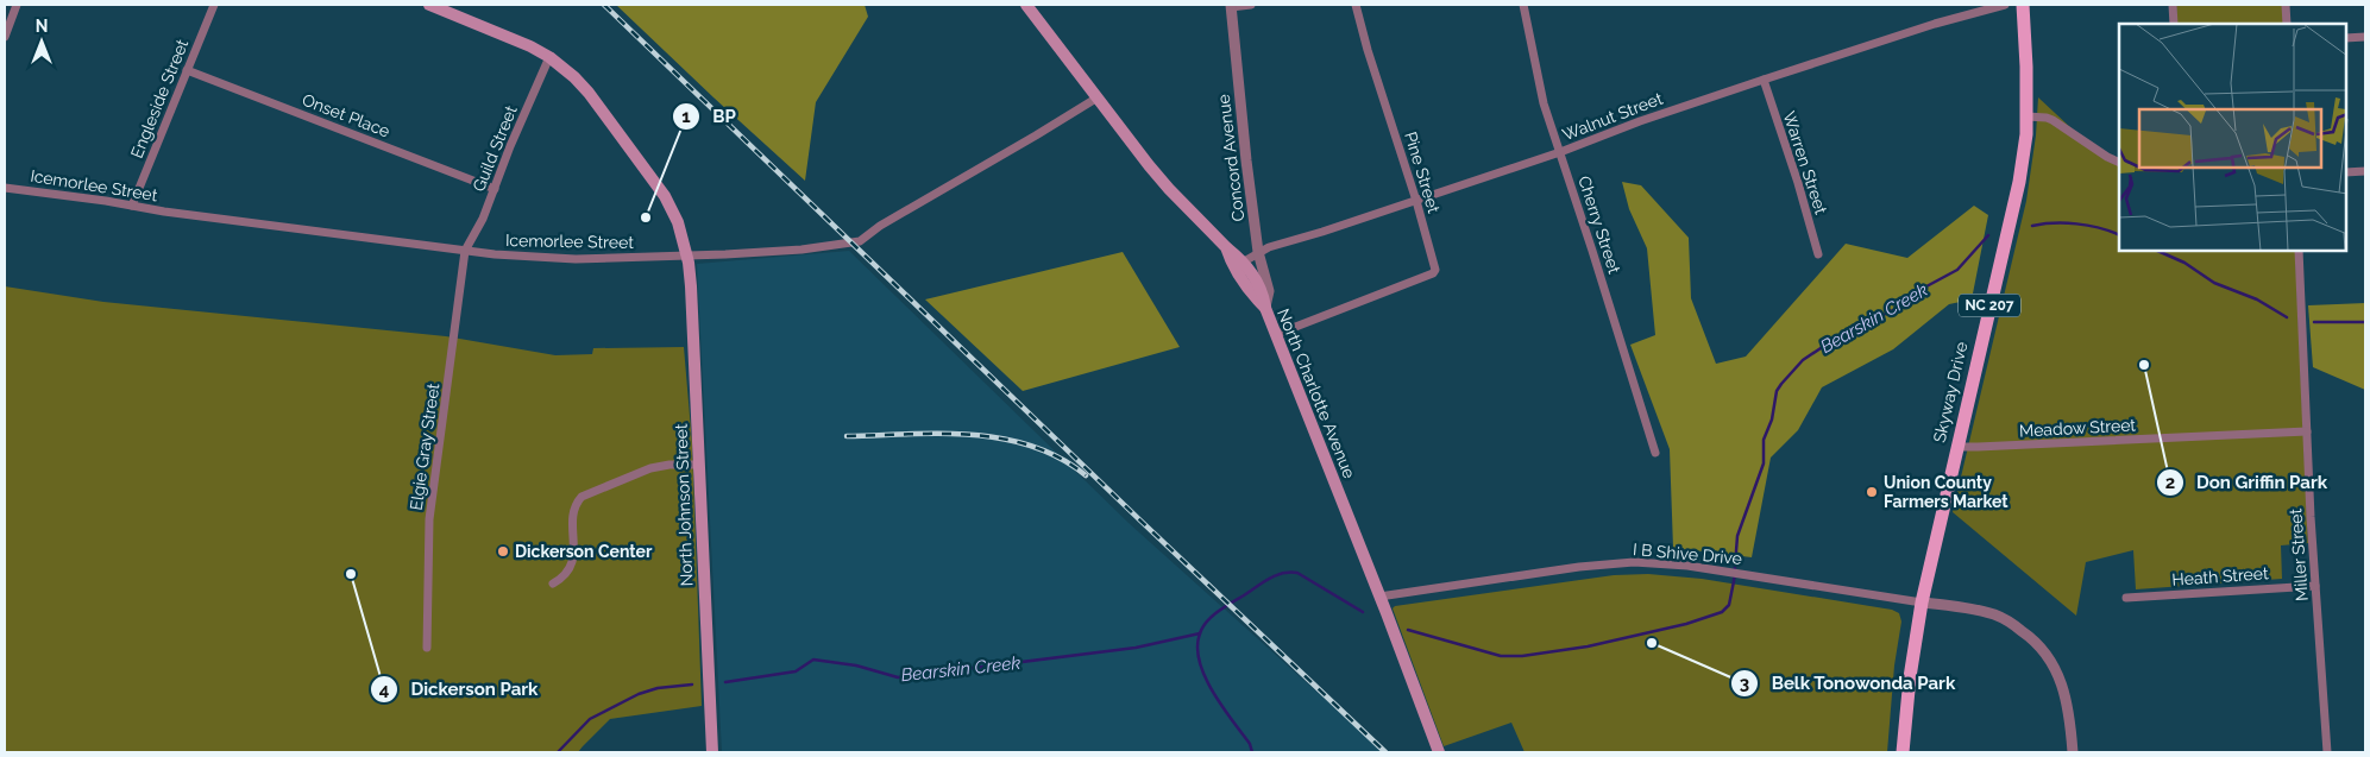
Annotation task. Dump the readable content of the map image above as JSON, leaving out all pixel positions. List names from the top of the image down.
{
  "streets": {
    "main road": [
      "NC 207",
      "Skyway Drive",
      "North Charlotte Avenue",
      "North Johnson Street"
    ],
    "street": [
      "Engleside Street",
      "Onset Place",
      "Walnut Street",
      "Guild Street",
      "Concord Avenue",
      "Warren Street",
      "Pine Street",
      "Icemorlee Street",
      "Cherry Street",
      "Meadow Street",
      "Elgie Gray Street",
      "I B Shive Drive",
      "Miller Street",
      "Heath Street"
    ]
  },
  "crossings": [
    ["Engleside Street", "Onset Place"],
    ["Engleside Street", "Icemorlee Street"],
    ["Onset Place", "Guild Street"],
    ["Walnut Street", "Concord Avenue"],
    ["Walnut Street", "Warren Street"],
    ["Walnut Street", "Pine Street"],
    ["Walnut Street", "Cherry Street"],
    ["Walnut Street", "North Charlotte Avenue"],
    ["Guild Street", "Icemorlee Street"],
    ["Guild Street", "Elgie Gray Street"],
    ["Guild Street", "North Johnson Street"],
    ["Concord Avenue", "North Charlotte Avenue"],
    ["Pine Street", "North Charlotte Avenue"],
    ["Icemorlee Street", "North Charlotte Avenue"],
    ["Icemorlee Street", "Elgie Gray Street"],
    ["Icemorlee Street", "North Johnson Street"],
    ["Skyway Drive", "Meadow Street"],
    ["Skyway Drive", "I B Shive Drive"],
    ["North Charlotte Avenue", "I B Shive Drive"],
    ["Meadow Street", "Miller Street"],
    ["Miller Street", "Heath Street"]
  ],
  "water": ["Bearskin Creek"],
  "places": [
    "BP",
    "Don Griffin Park",
    "Union County Farmers Market",
    "Dickerson Center",
    "Dickerson Park",
    "Belk Tonowonda Park"
  ],
  "north": "top"
}
